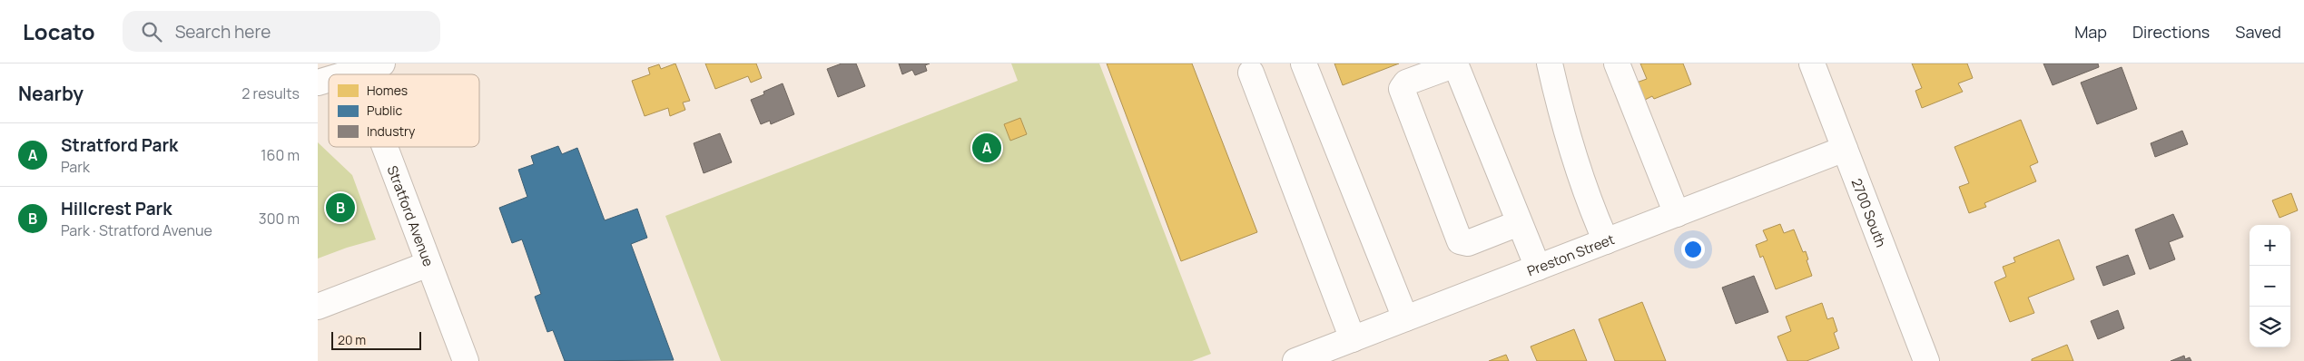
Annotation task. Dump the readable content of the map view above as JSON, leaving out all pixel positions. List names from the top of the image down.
{
  "streets": {
    "street": ["2700 South", "Stratford Avenue", "Preston Street"]
  },
  "crossings": [
    ["2700 South", "Preston Street"]
  ],
  "legend": ["Homes", "Public", "Industry"],
  "scale_bar": "20 m",
  "page": {
    "header": "Locato",
    "search": "Search here",
    "nav": ["Map", "Directions", "Saved"],
    "heading": ["Nearby", "2 results"],
    "list": [
      {
        "mark": "A",
        "name": "Stratford Park",
        "note": "Park",
        "value": "160 m"
      },
      {
        "mark": "B",
        "name": "Hillcrest Park",
        "note": "Park · Stratford Avenue",
        "value": "300 m"
      }
    ],
    "pins": ["A", "B"],
    "map_buttons": ["+", "−"],
    "scale": "20 m"
  }
}
